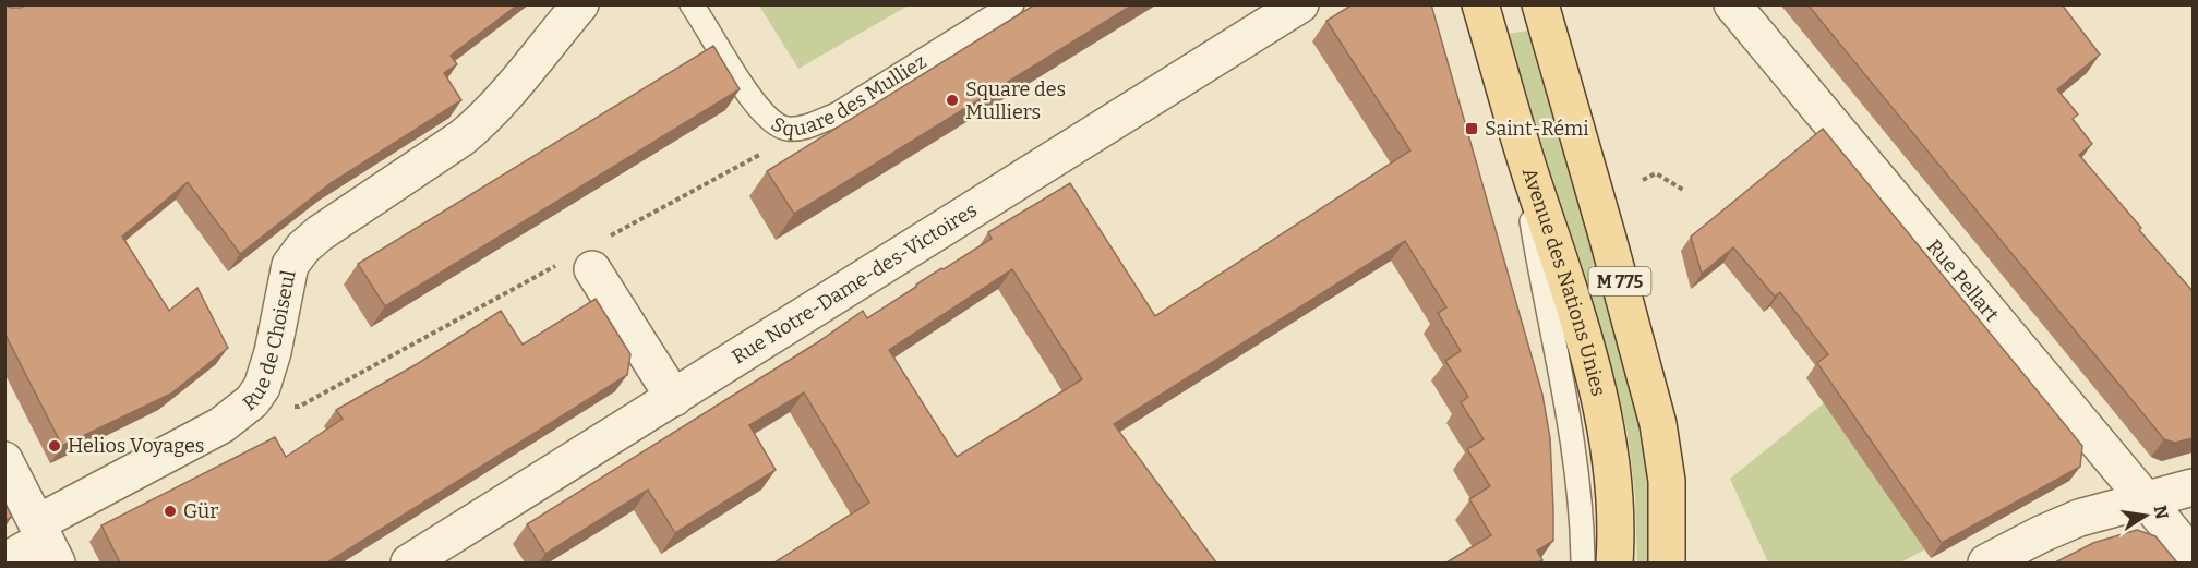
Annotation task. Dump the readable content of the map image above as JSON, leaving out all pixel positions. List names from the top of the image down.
{
  "streets": {
    "main road": ["Avenue des Nations Unies", "M 775"],
    "street": ["Rue Pellart", "Rue Notre-Dame-des-Victoires", "Rue de Choiseul"],
    "lane": ["Square des Mulliez"]
  },
  "places": {
    "other": ["Square des Mulliers", "Helios Voyages", "Gür"],
    "transit": ["Saint-Rémi"]
  },
  "north": "right"
}
